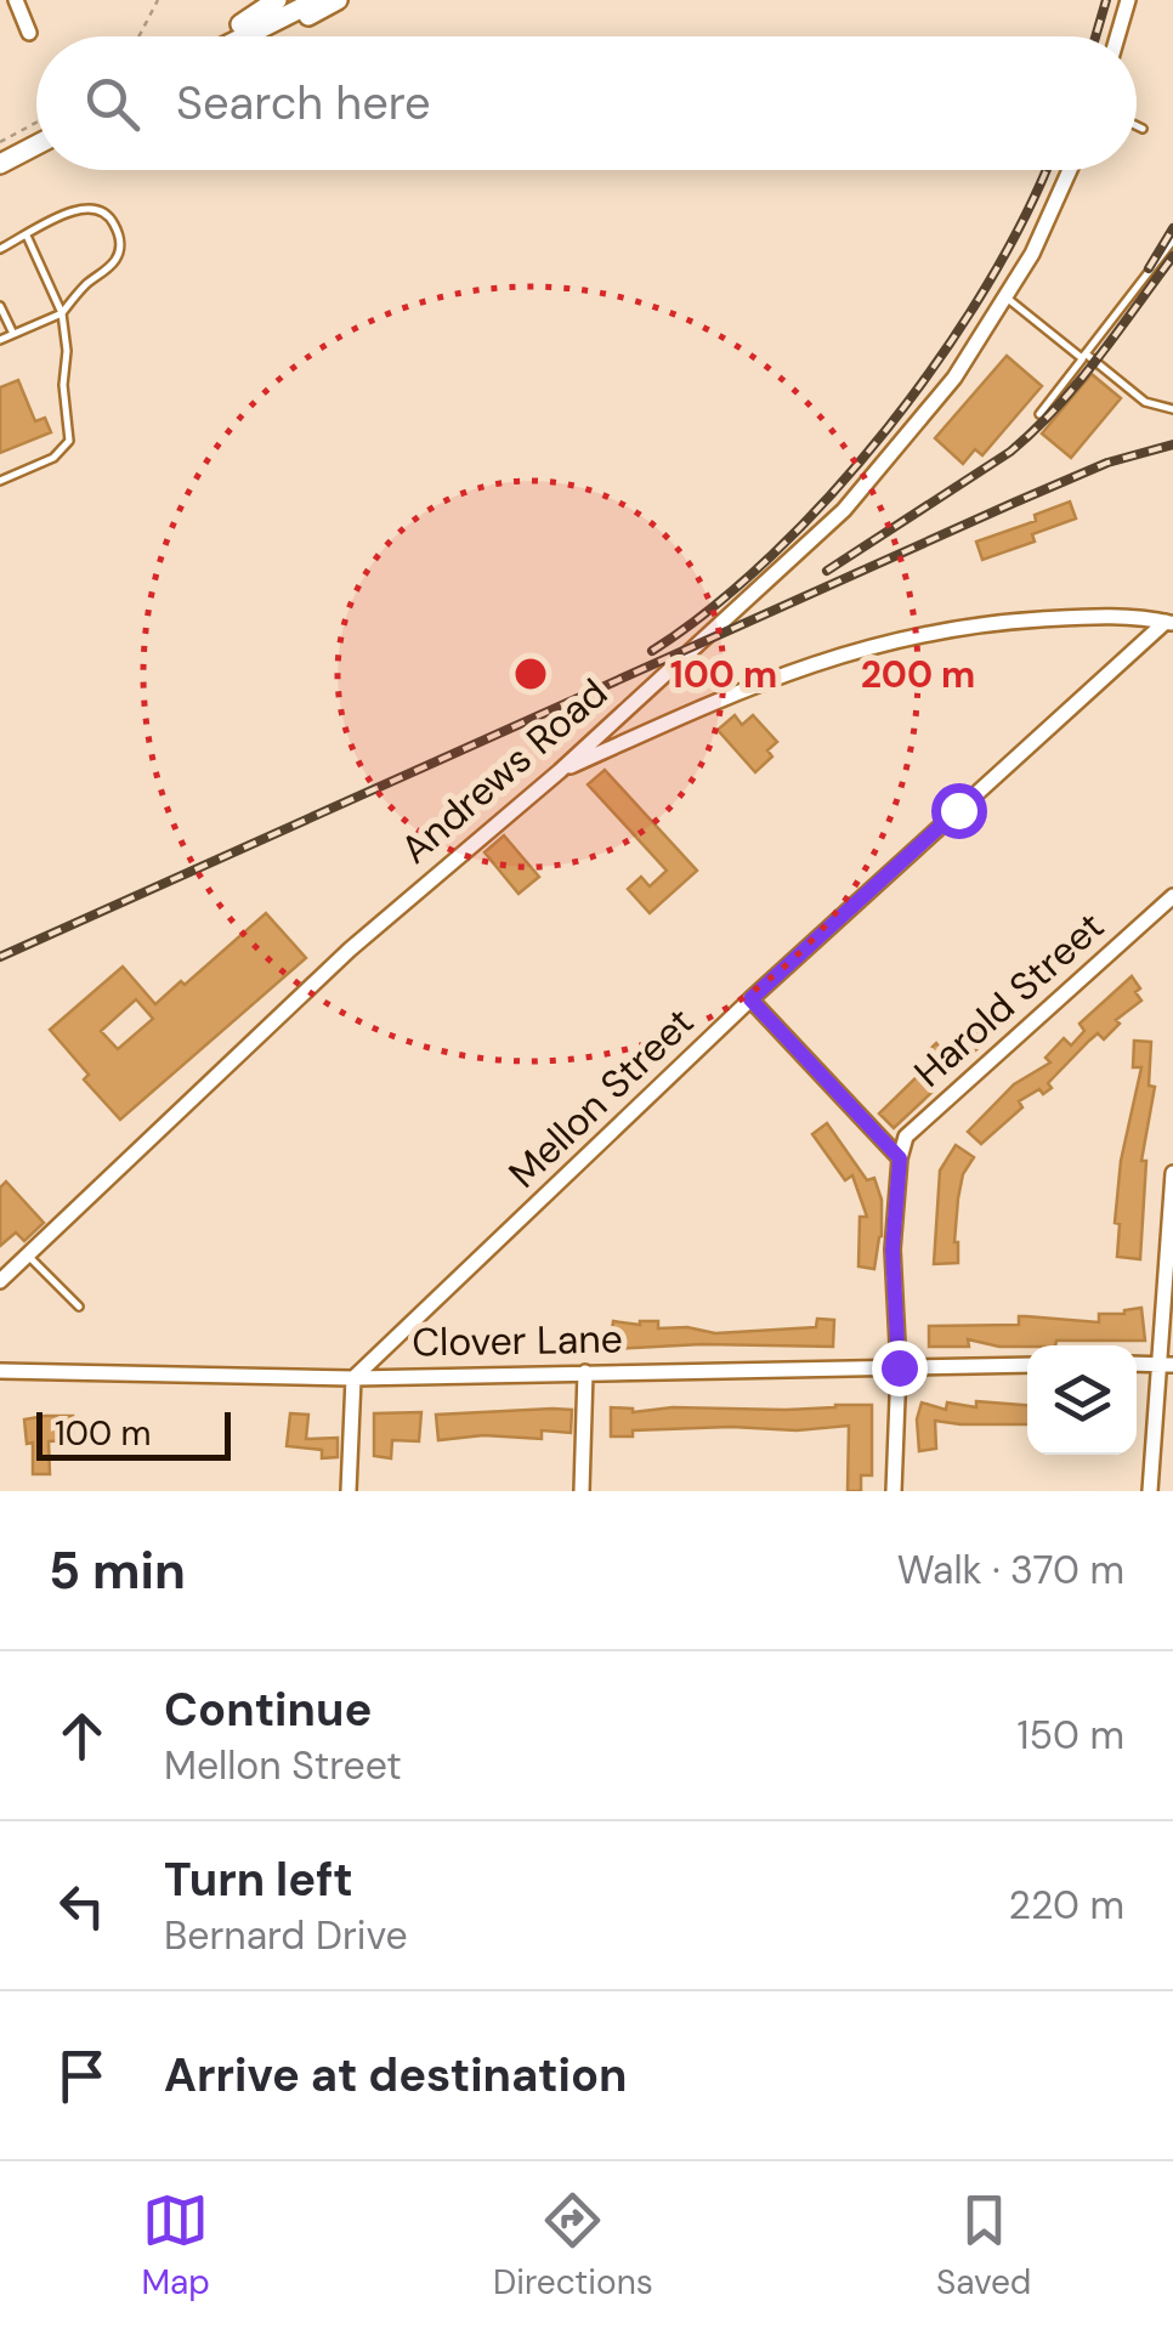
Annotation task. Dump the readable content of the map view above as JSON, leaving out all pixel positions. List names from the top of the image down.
{
  "streets": {
    "street": [
      "Andrews Road",
      "Harold Street",
      "Mellon Street",
      "Clover Lane"
    ]
  },
  "crossings": [
    ["Mellon Street", "Clover Lane"]
  ],
  "scale_bar": "100 m",
  "page": {
    "search": "Search here",
    "scale": "100 m",
    "heading": ["5 min", "Walk · 370 m"],
    "list": [
      ["Continue", "Mellon Street", "150 m"],
      ["Turn left", "Bernard Drive", "220 m"],
      "Arrive at destination"
    ],
    "nav": ["Map", "Directions", "Saved"]
  },
  "rings": ["100 m", "200 m"]
}
